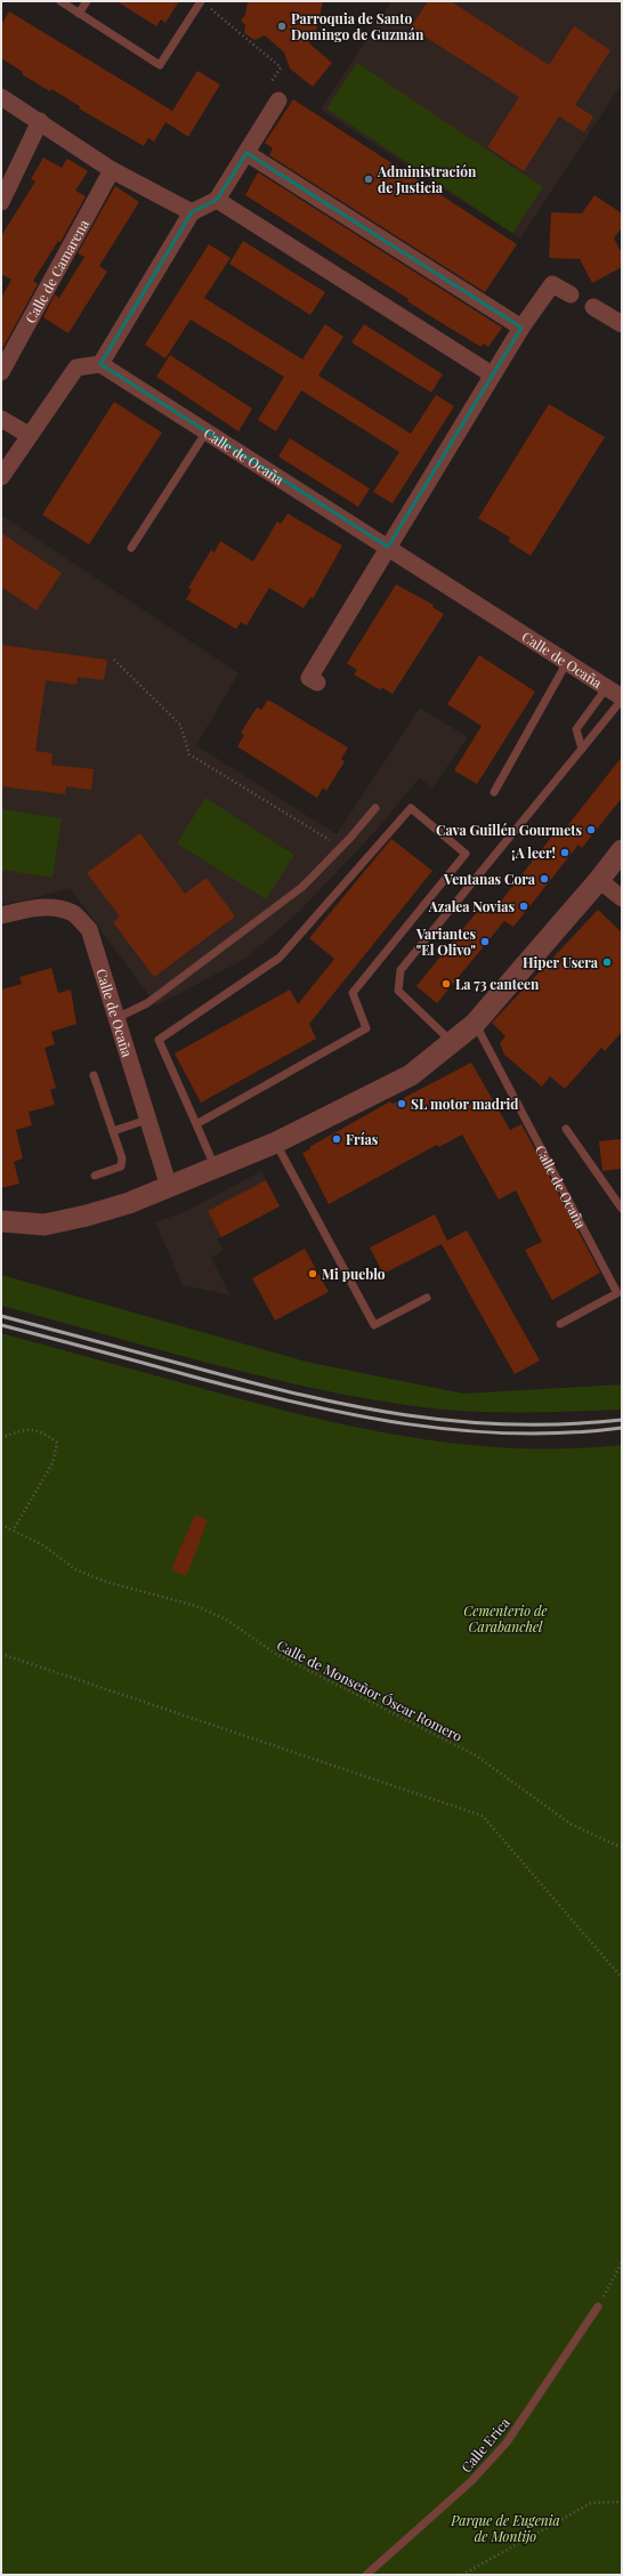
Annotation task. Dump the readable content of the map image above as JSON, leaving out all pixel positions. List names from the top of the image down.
{
  "streets": {
    "street": ["Calle de Camarena", "Calle de Ocaña"],
    "lane": ["Calle Erica"],
    "path": ["Calle de Monseñor Óscar Romero"]
  },
  "parks": ["Cementerio de Carabanchel", "Parque de Eugenia de Montijo"],
  "places": [
    "Parroquia de Santo Domingo de Guzmán",
    "Administración de Justicia",
    "Cava Guillén Gourmets",
    "¡A leer!",
    "Ventanas Cora",
    "Azalea Novias",
    "Variantes \"El Olivo\"",
    "Hiper Usera",
    "La 73 canteen",
    "SL motor madrid",
    "Frías",
    "Mi pueblo"
  ]
}
